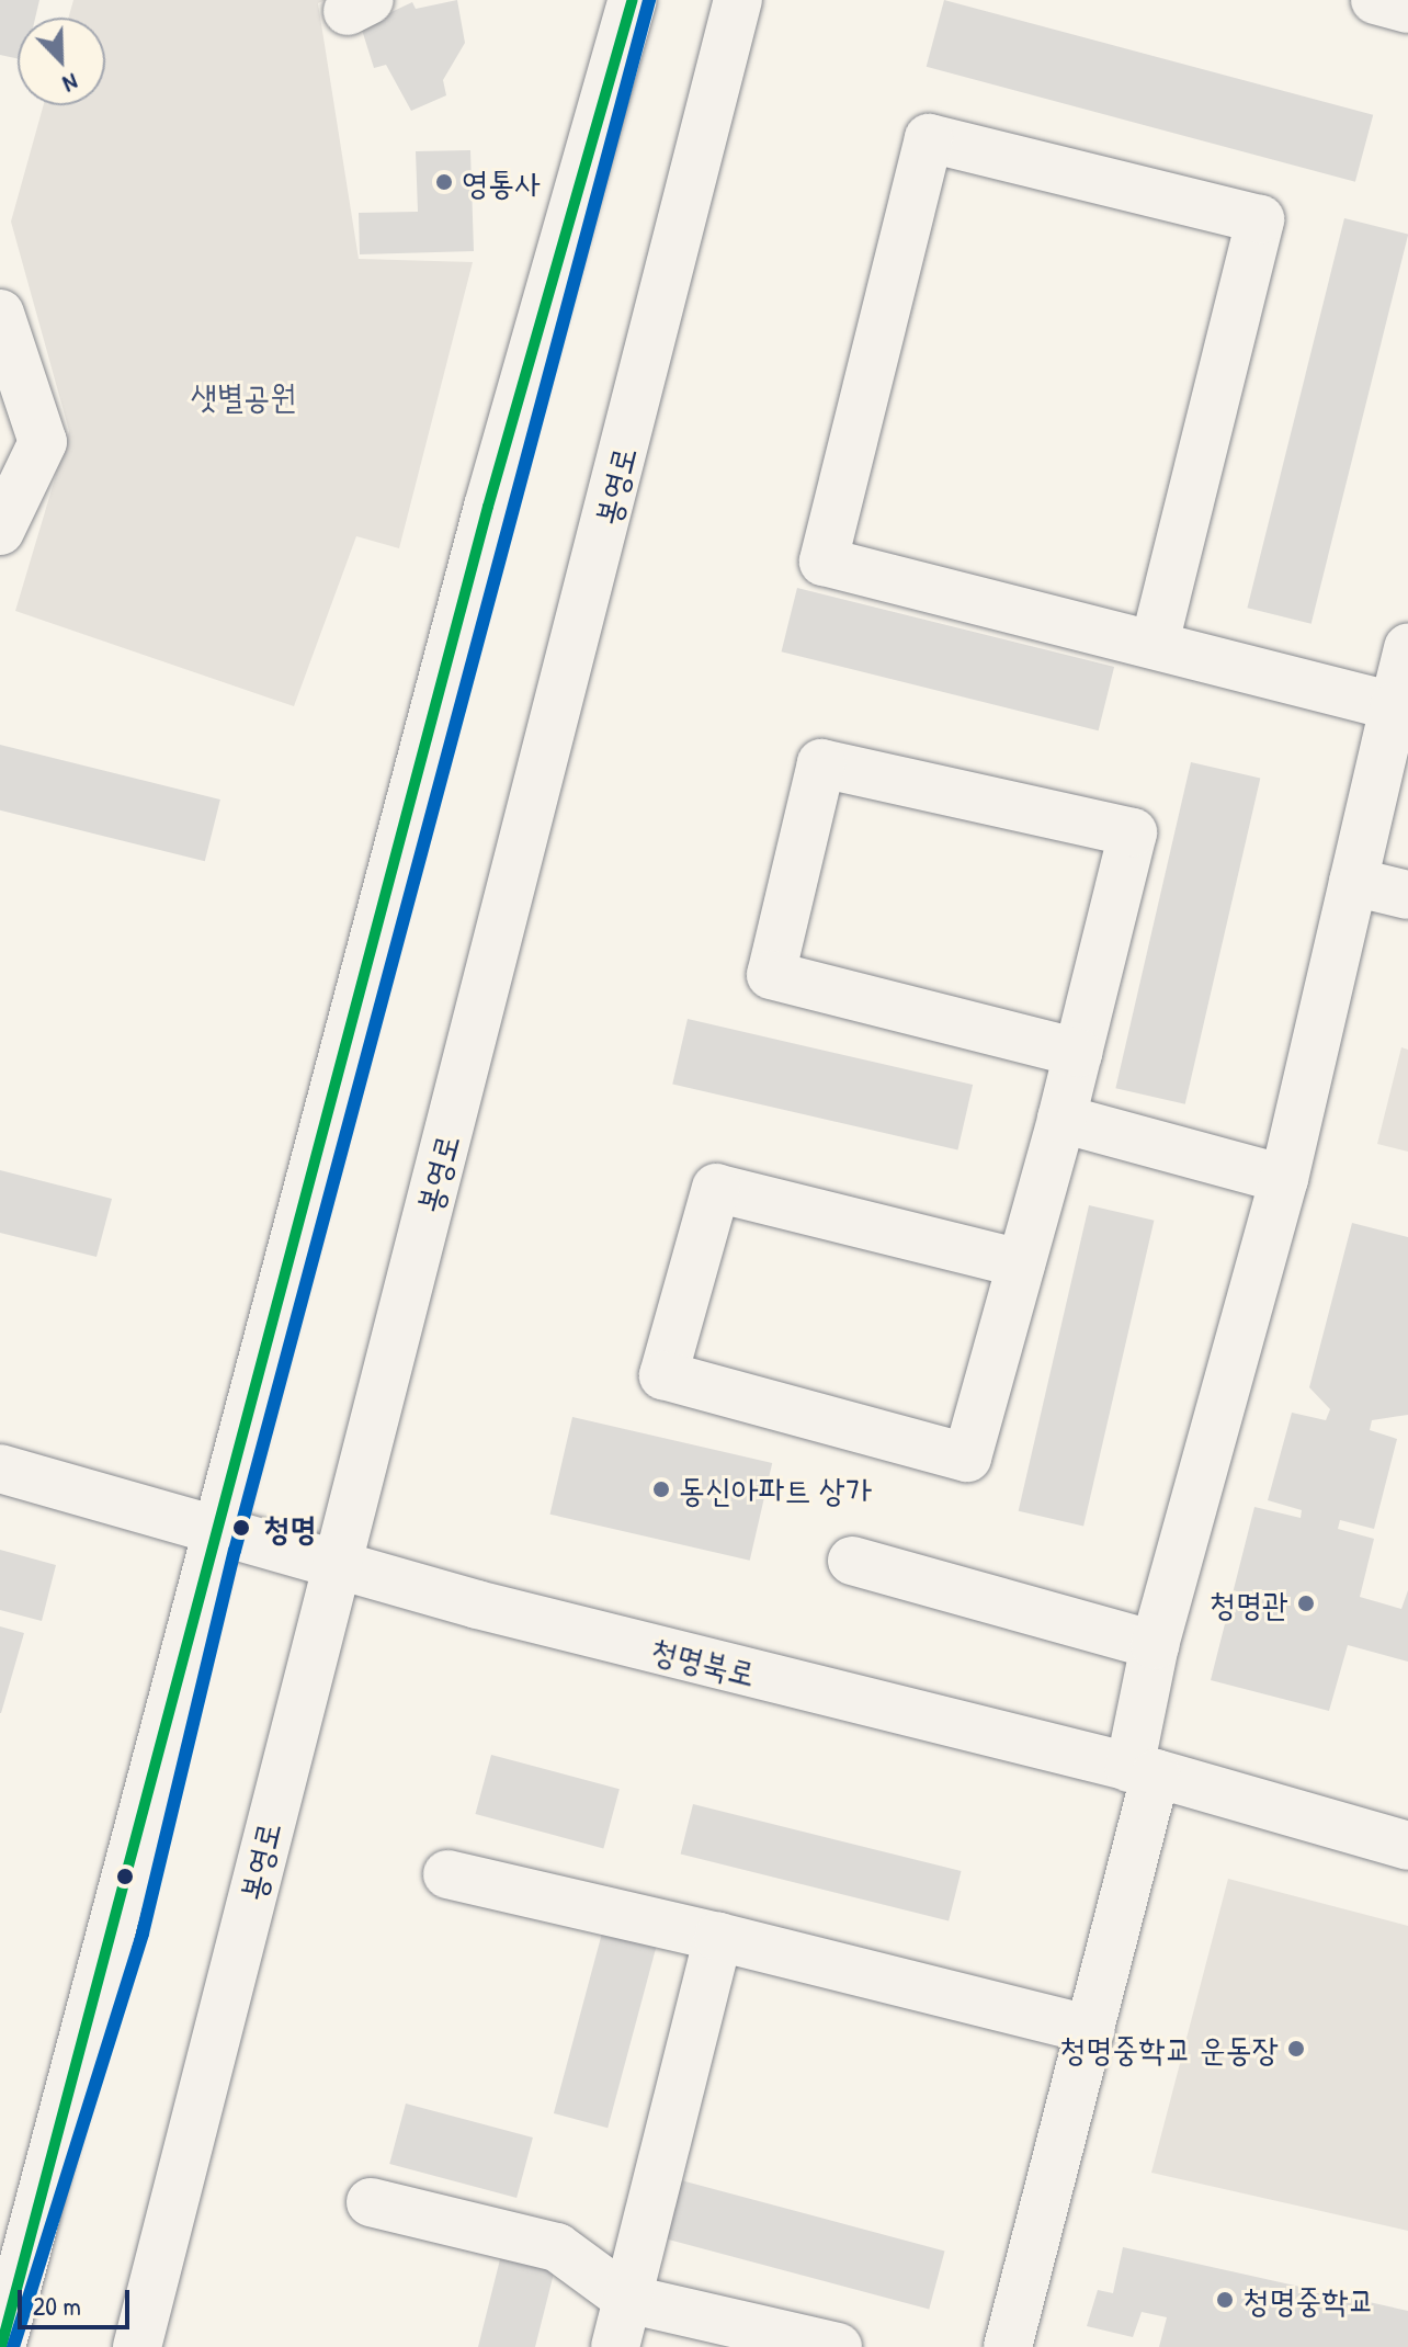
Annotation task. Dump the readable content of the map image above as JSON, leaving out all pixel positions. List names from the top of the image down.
{
  "streets": {
    "main road": ["봉영로", "청명북로"]
  },
  "crossings": [
    ["봉영로", "청명북로"]
  ],
  "parks": ["샛별공원"],
  "places": [
    "영통사",
    "동신아파트 상가",
    "청명",
    "청명관",
    "청명중학교 운동장",
    "청명중학교"
  ],
  "scale_bar": "20 m",
  "north": "bottom right"
}
